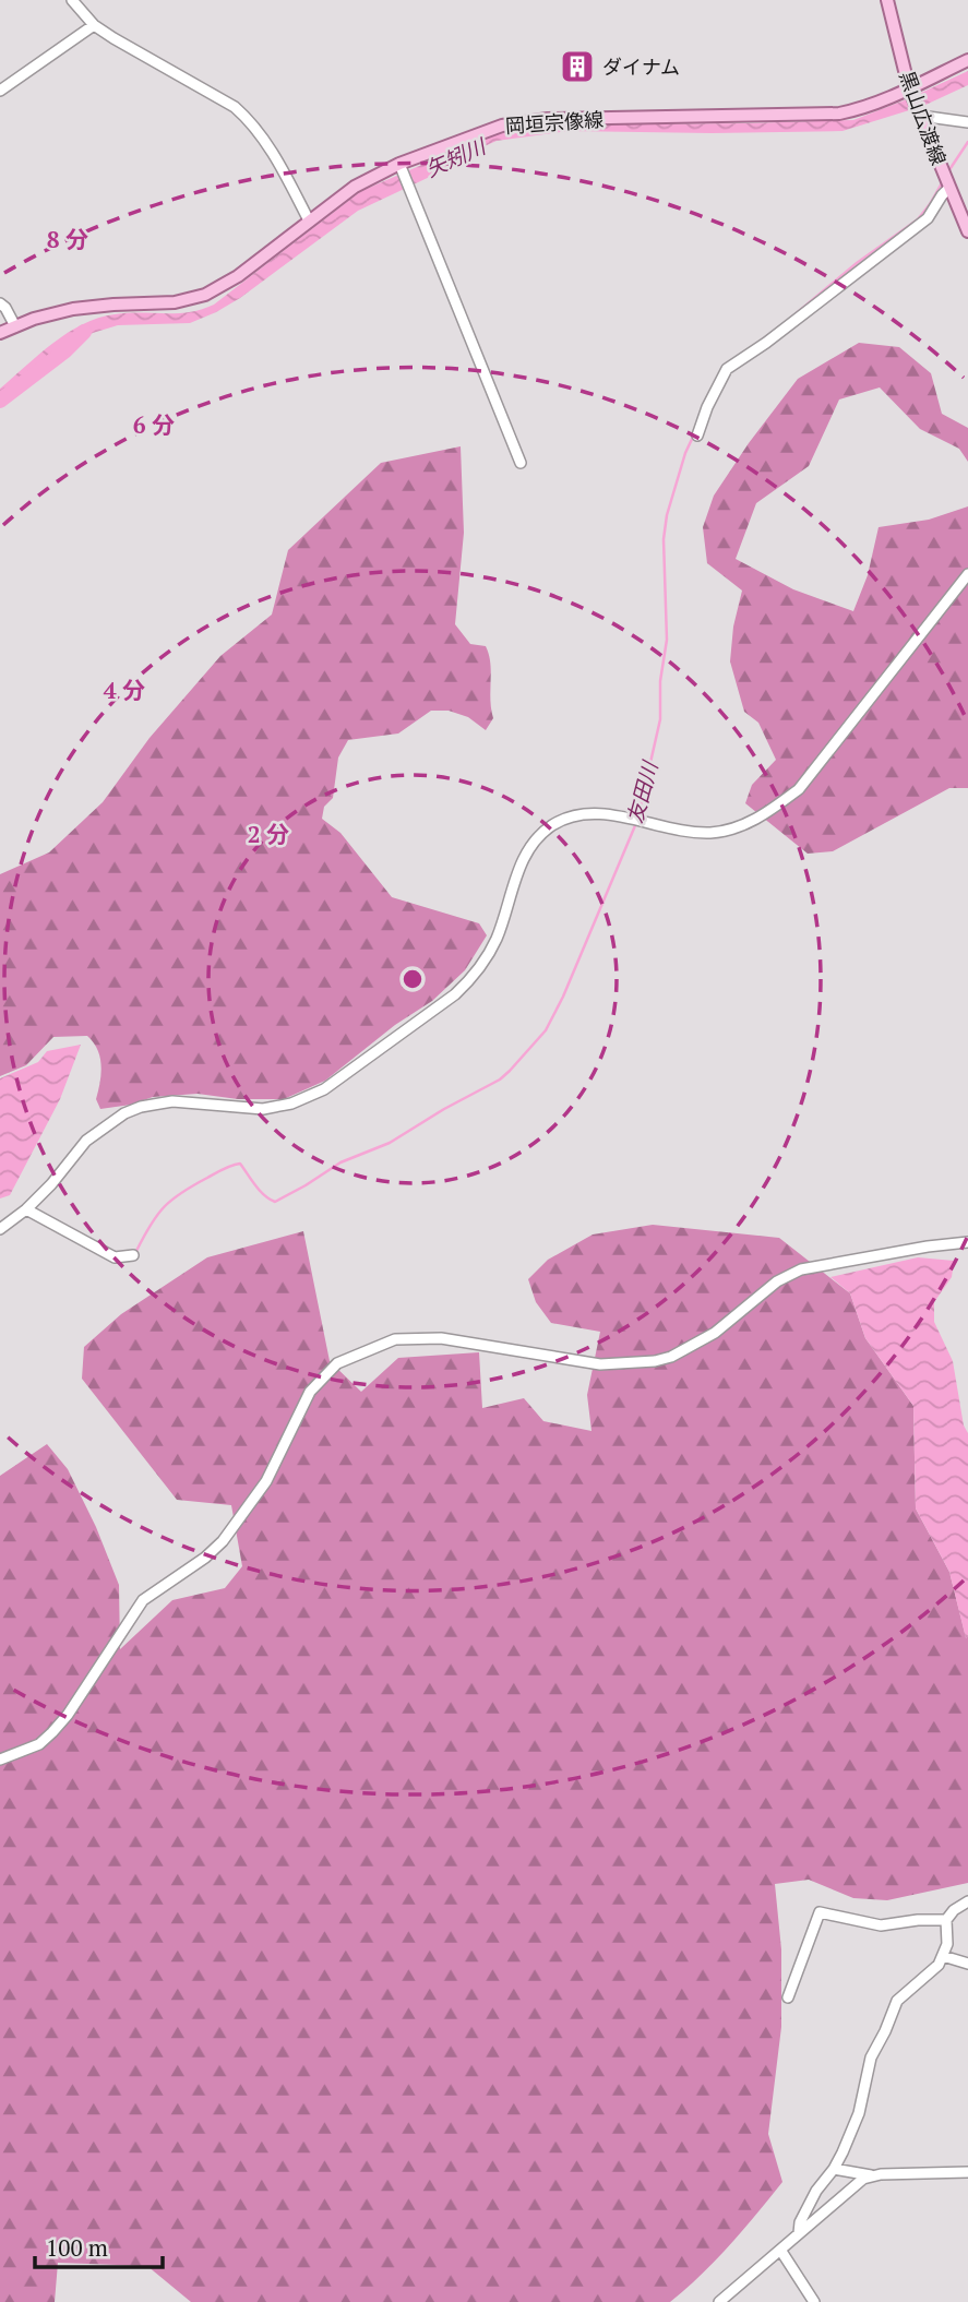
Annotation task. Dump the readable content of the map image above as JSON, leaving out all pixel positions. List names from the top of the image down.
{
  "streets": {
    "main road": ["黒山広渡線", "岡垣宗像線"]
  },
  "crossings": [
    ["黒山広渡線", "岡垣宗像線"]
  ],
  "water": ["矢矧川", "友田川"],
  "places": {
    "building": ["ダイナム"]
  },
  "scale_bar": "100 m",
  "rings": [
    "8 分",
    "6 分",
    "4 分",
    "2 分"
  ]
}
